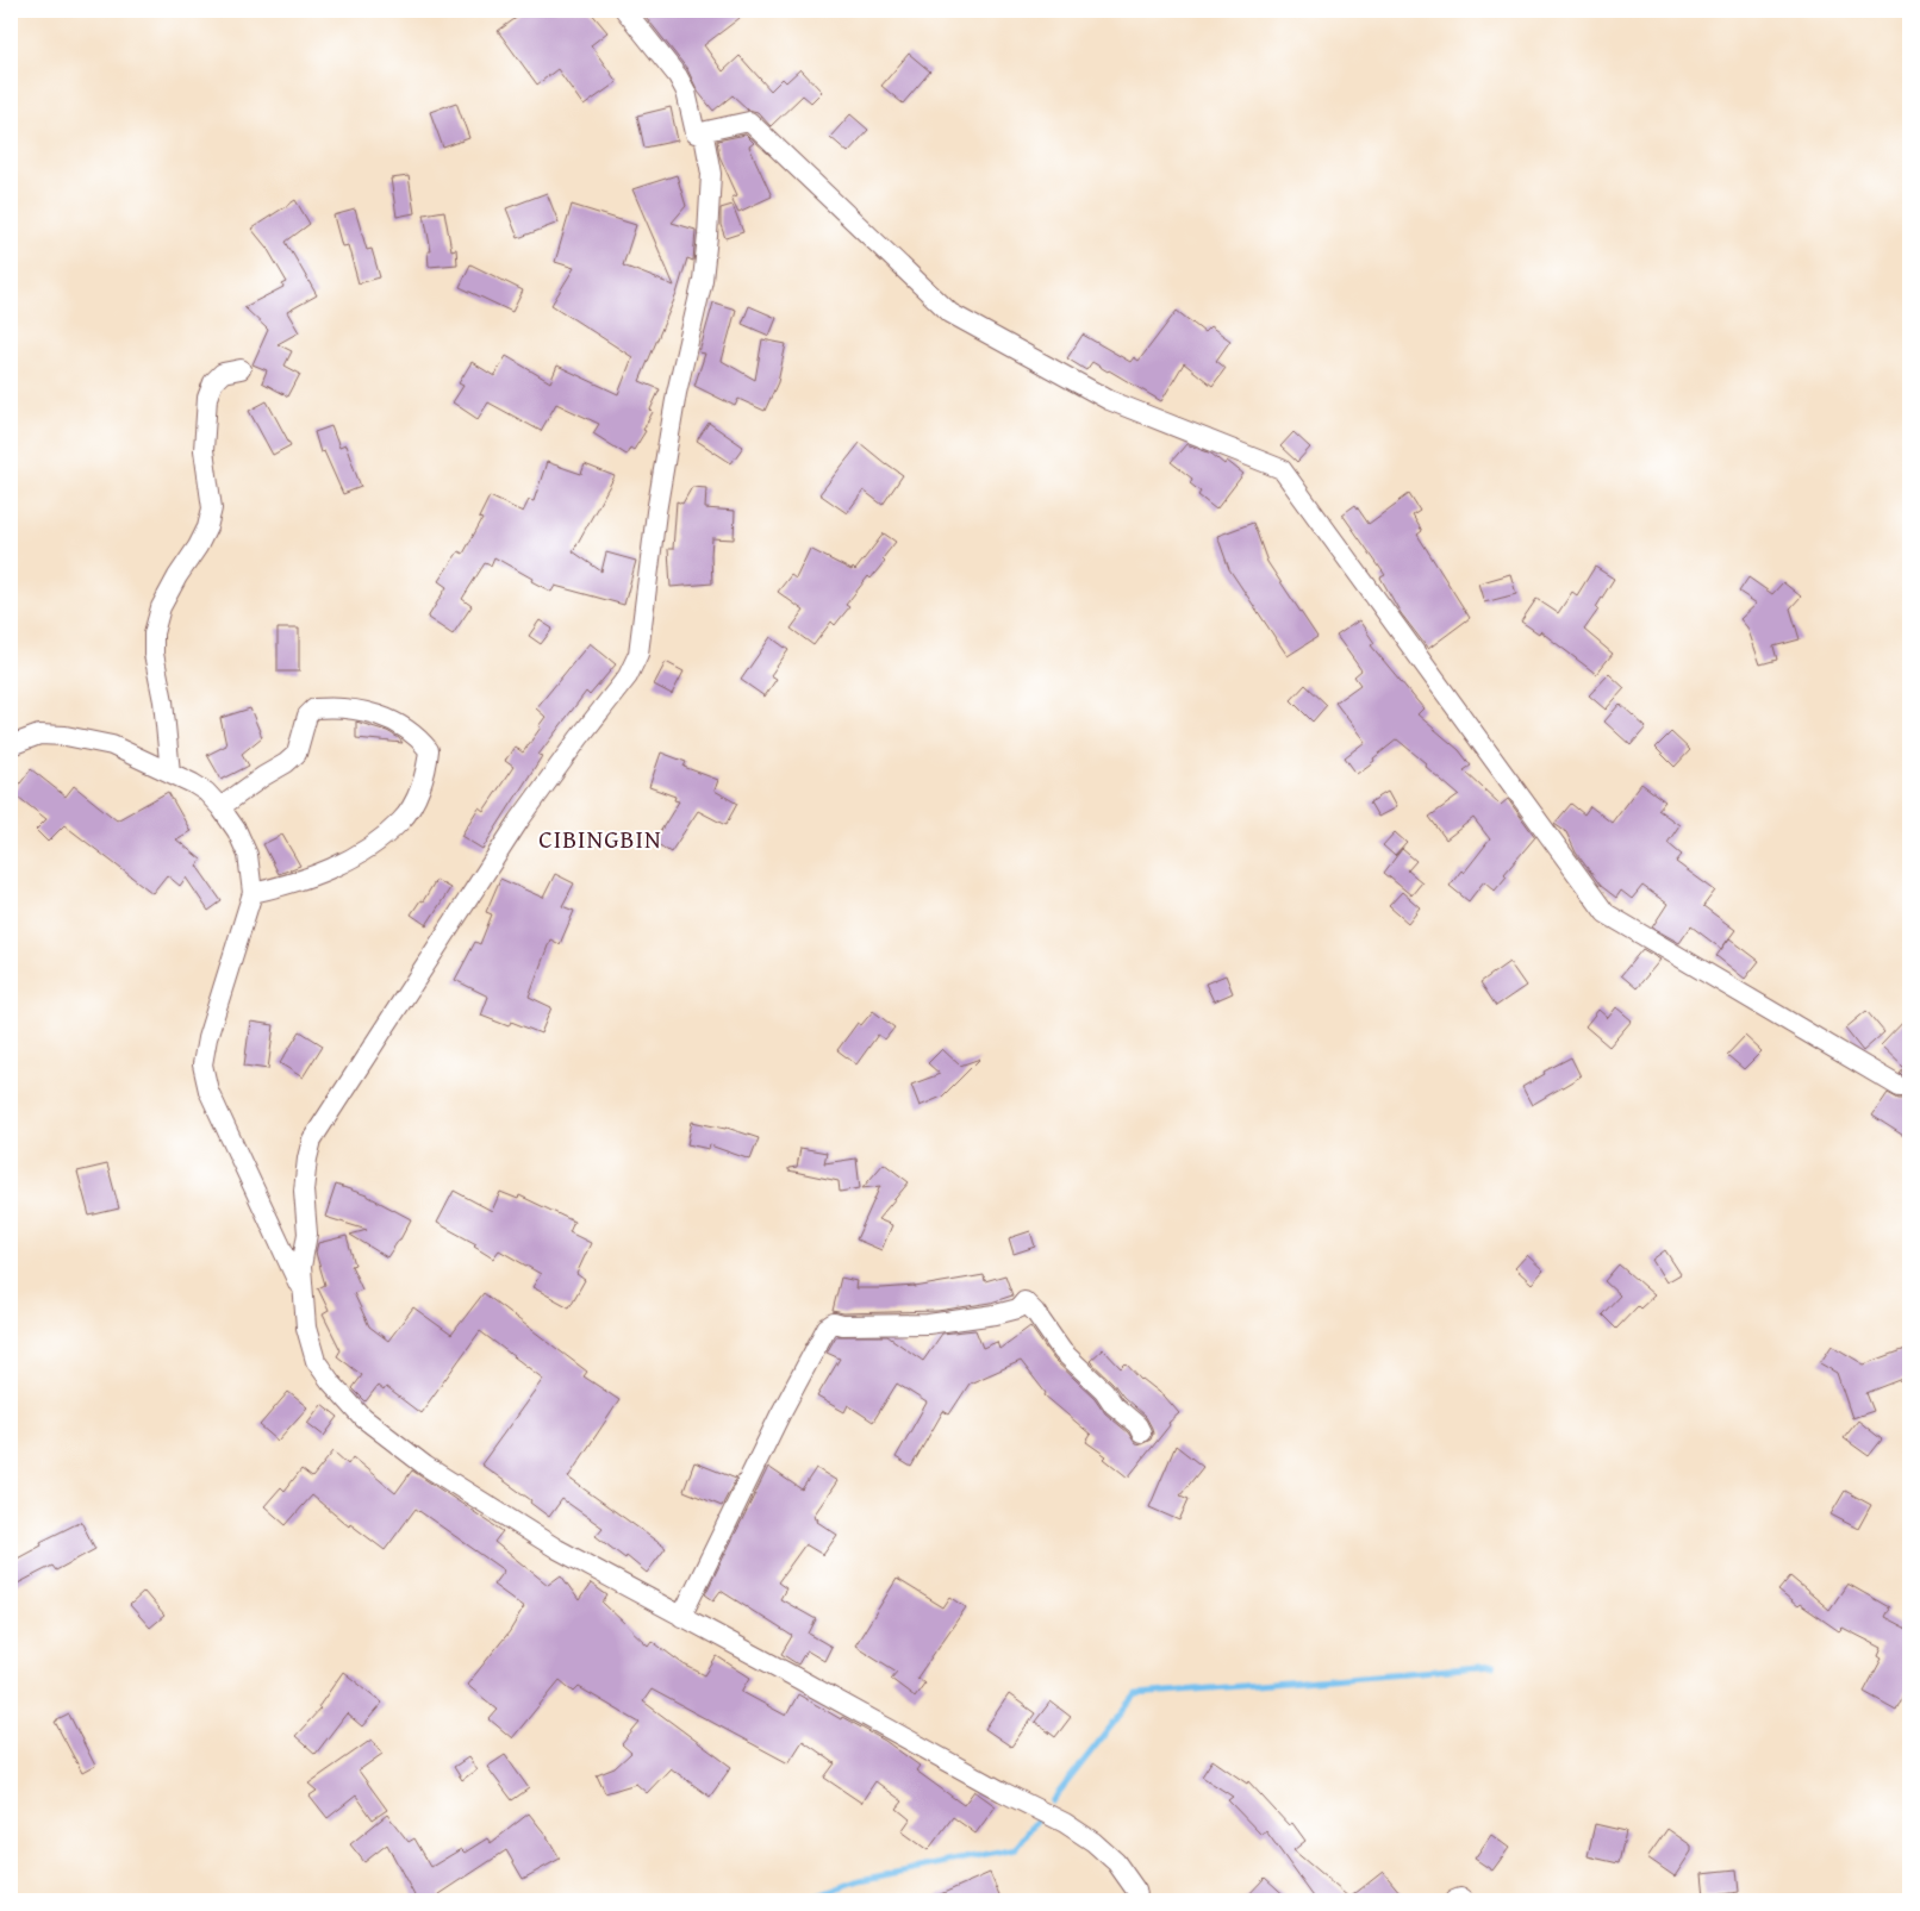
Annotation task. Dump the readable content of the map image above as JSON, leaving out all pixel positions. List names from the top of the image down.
{
  "districts": ["CIBINGBIN"]
}
